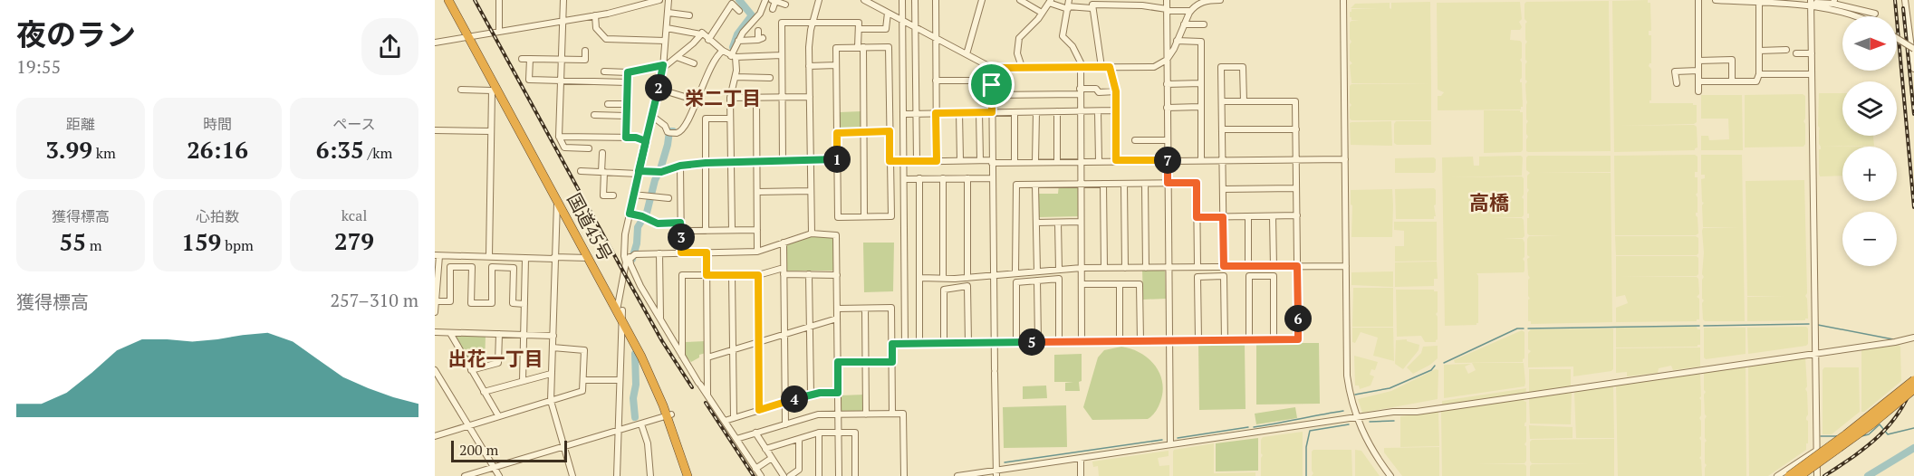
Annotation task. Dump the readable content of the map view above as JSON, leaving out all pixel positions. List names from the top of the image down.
{
  "streets": {
    "highway": ["国道45号"]
  },
  "districts": ["栄二丁目", "高橋", "出花一丁目"],
  "scale_bar": "200 m",
  "north": "right",
  "page": {
    "heading": ["夜のラン", "19:55"],
    "map_buttons": ["+", "−"],
    "pins": [
      "2",
      "1",
      "7",
      "3",
      "6",
      "5",
      "4"
    ],
    "stats": [
      ["距離", "3.99 km"],
      ["時間", "26:16"],
      ["ペース", "6:35 /km"],
      ["獲得標高", "55 m"],
      ["心拍数", "159 bpm"],
      ["kcal", "279"]
    ],
    "chart": ["獲得標高", "257–310 m"],
    "scale": "200 m"
  }
}
